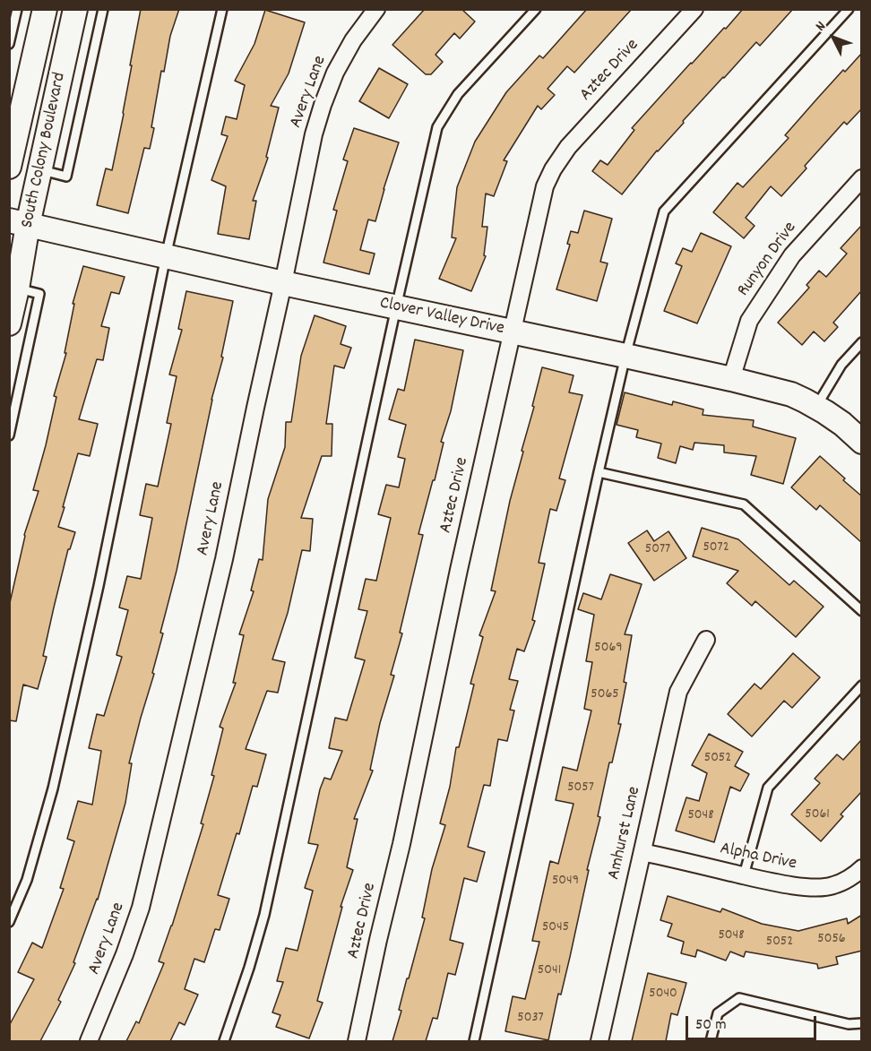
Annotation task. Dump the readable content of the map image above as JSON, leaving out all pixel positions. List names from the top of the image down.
{
  "streets": {
    "street": [
      "Aztec Drive",
      "Avery Lane",
      "South Colony Boulevard",
      "Runyon Drive",
      "Clover Valley Drive",
      "Amhurst Lane",
      "Alpha Drive"
    ]
  },
  "crossings": [
    ["Aztec Drive", "Clover Valley Drive"],
    ["Avery Lane", "Clover Valley Drive"],
    ["South Colony Boulevard", "Clover Valley Drive"],
    ["Runyon Drive", "Clover Valley Drive"],
    ["Amhurst Lane", "Alpha Drive"]
  ],
  "house_numbers": [
    "5072",
    "5077",
    "5069",
    "5065",
    "5052",
    "5057",
    "5061",
    "5048",
    "5049",
    "5045",
    "5048",
    "5056",
    "5052",
    "5041",
    "5040",
    "5037"
  ],
  "scale_bar": "50 m",
  "north": "top left"
}
